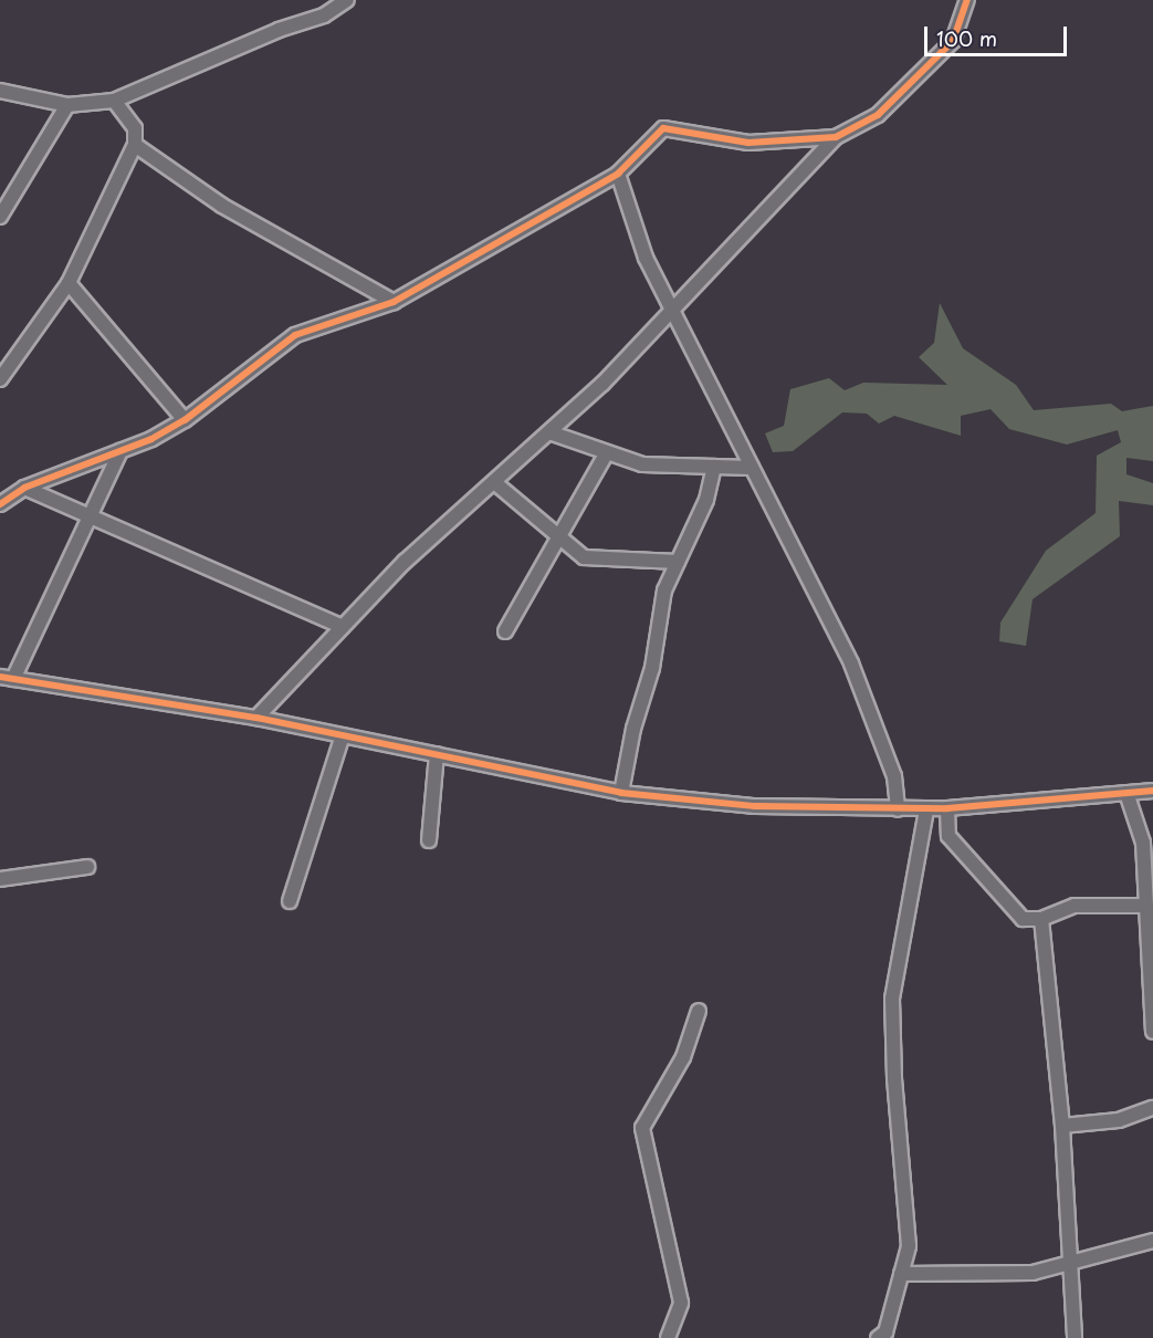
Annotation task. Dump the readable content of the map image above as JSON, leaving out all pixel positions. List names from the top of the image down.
{
  "scale_bar": "100 m"
}
